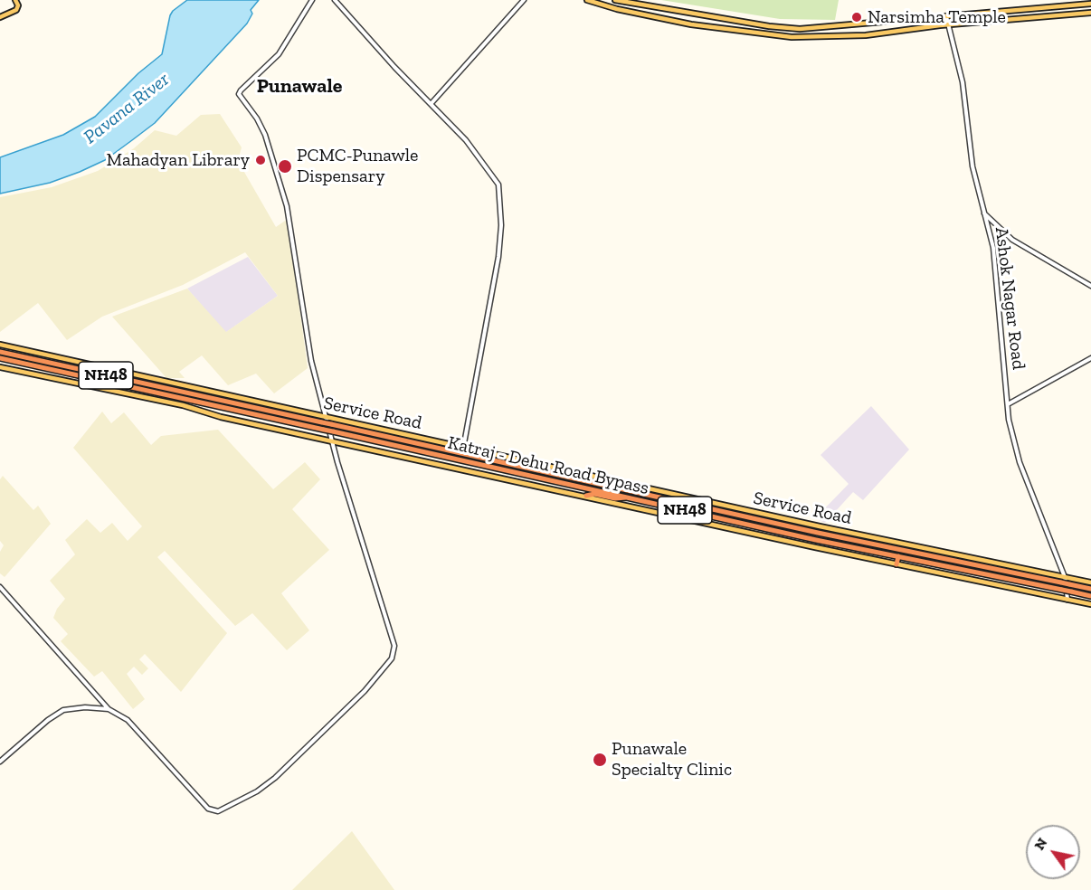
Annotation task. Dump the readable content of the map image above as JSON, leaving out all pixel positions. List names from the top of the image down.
{
  "streets": {
    "highway": ["NH48", "Katraj - Dehu Road Bypass"],
    "main road": ["Service Road"],
    "street": ["Ashok Nagar Road"]
  },
  "crossings": [
    ["Ashok Nagar Road", "Service Road"]
  ],
  "districts": ["Punawale"],
  "water": ["Pavana River"],
  "places": [
    "Narsimha Temple",
    "Mahadyan Library",
    "PCMC-Punawle Dispensary",
    "Punawale Specialty Clinic"
  ],
  "north": "top left"
}
